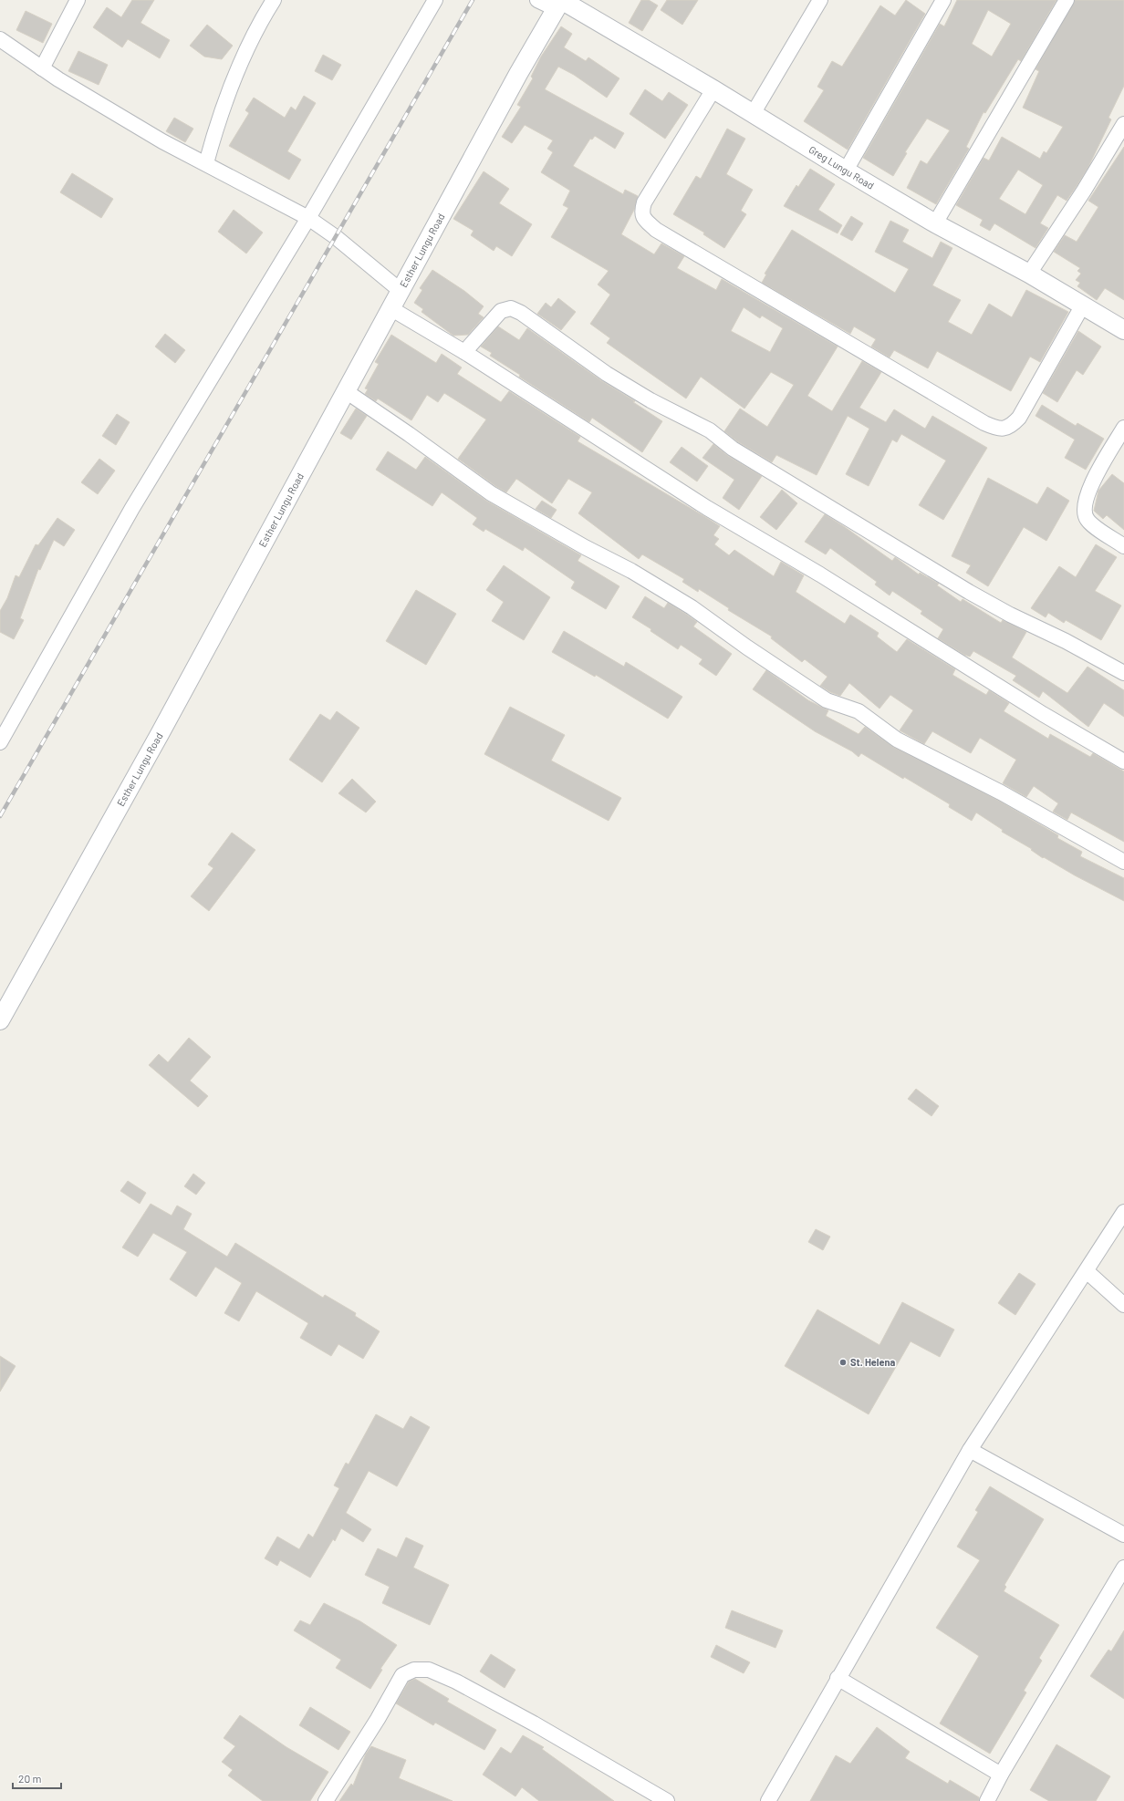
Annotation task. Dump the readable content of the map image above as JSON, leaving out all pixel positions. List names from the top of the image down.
{
  "streets": {
    "street": ["Greg Lungu Road", "Esther Lungu Road"]
  },
  "crossings": [
    ["Greg Lungu Road", "Esther Lungu Road"]
  ],
  "places": ["St. Helena"],
  "scale_bar": "20 m"
}
